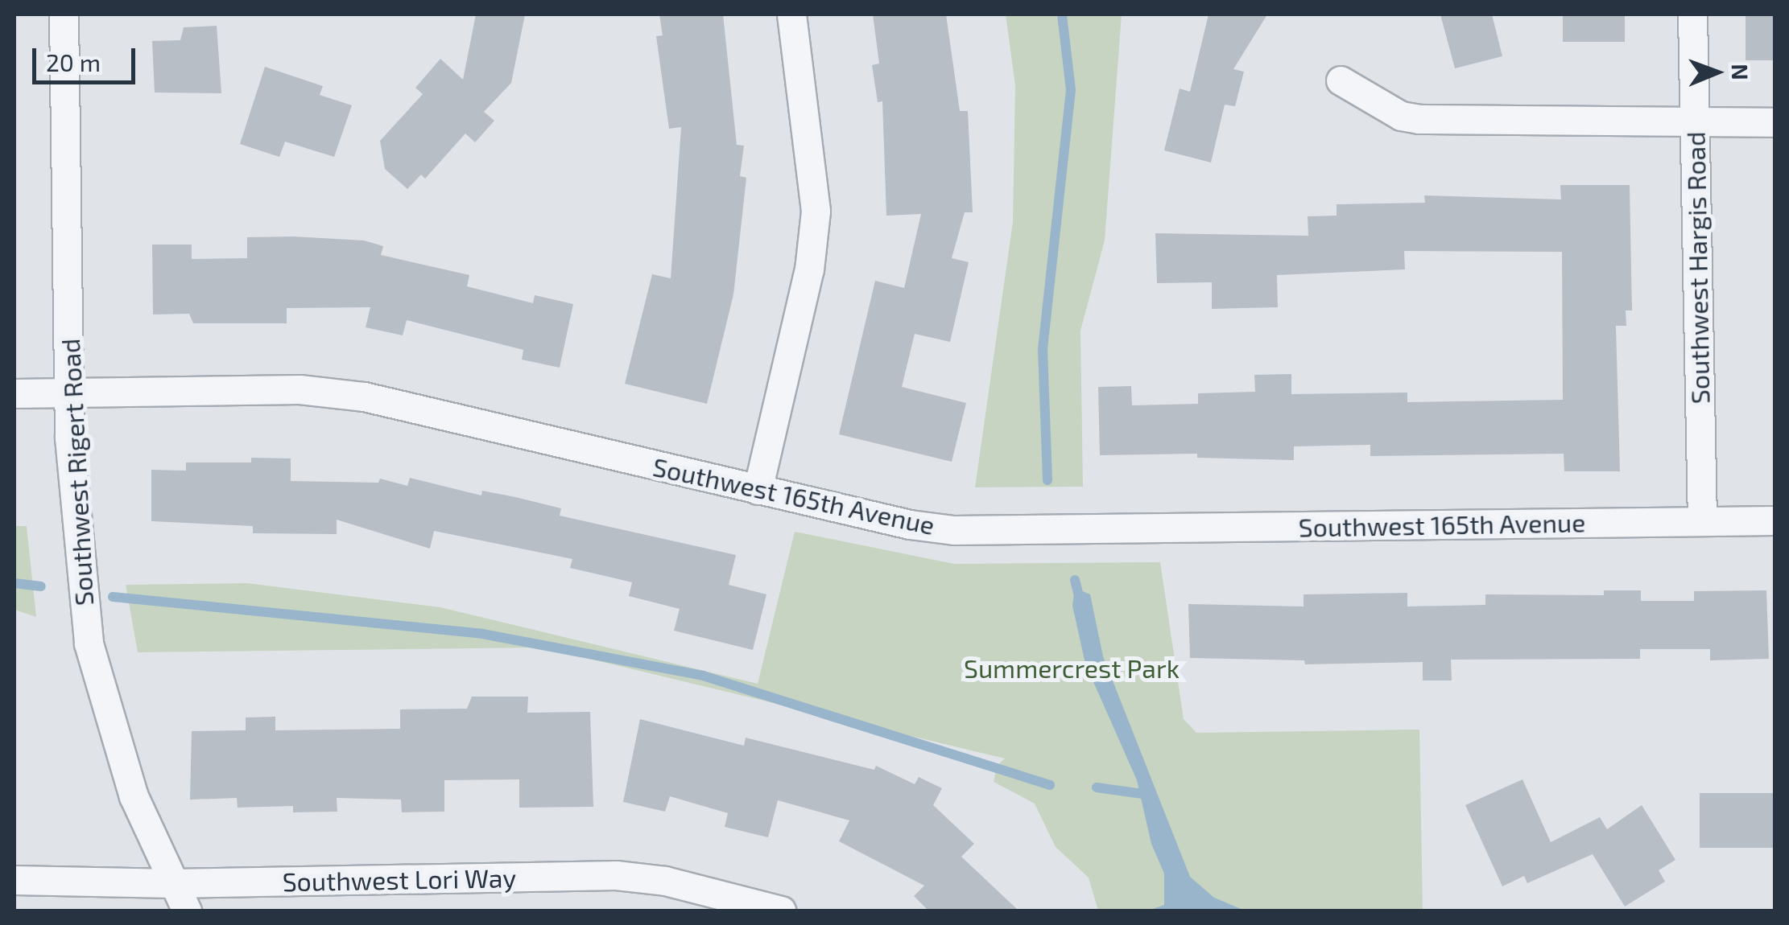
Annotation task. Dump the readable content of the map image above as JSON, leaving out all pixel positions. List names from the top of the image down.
{
  "streets": {
    "street": [
      "Southwest Hargis Road",
      "Southwest Rigert Road",
      "Southwest 165th Avenue",
      "Southwest Lori Way"
    ]
  },
  "crossings": [
    ["Southwest Hargis Road", "Southwest 165th Avenue"],
    ["Southwest Rigert Road", "Southwest 165th Avenue"],
    ["Southwest Rigert Road", "Southwest Lori Way"]
  ],
  "parks": ["Summercrest Park"],
  "scale_bar": "20 m",
  "north": "right"
}
